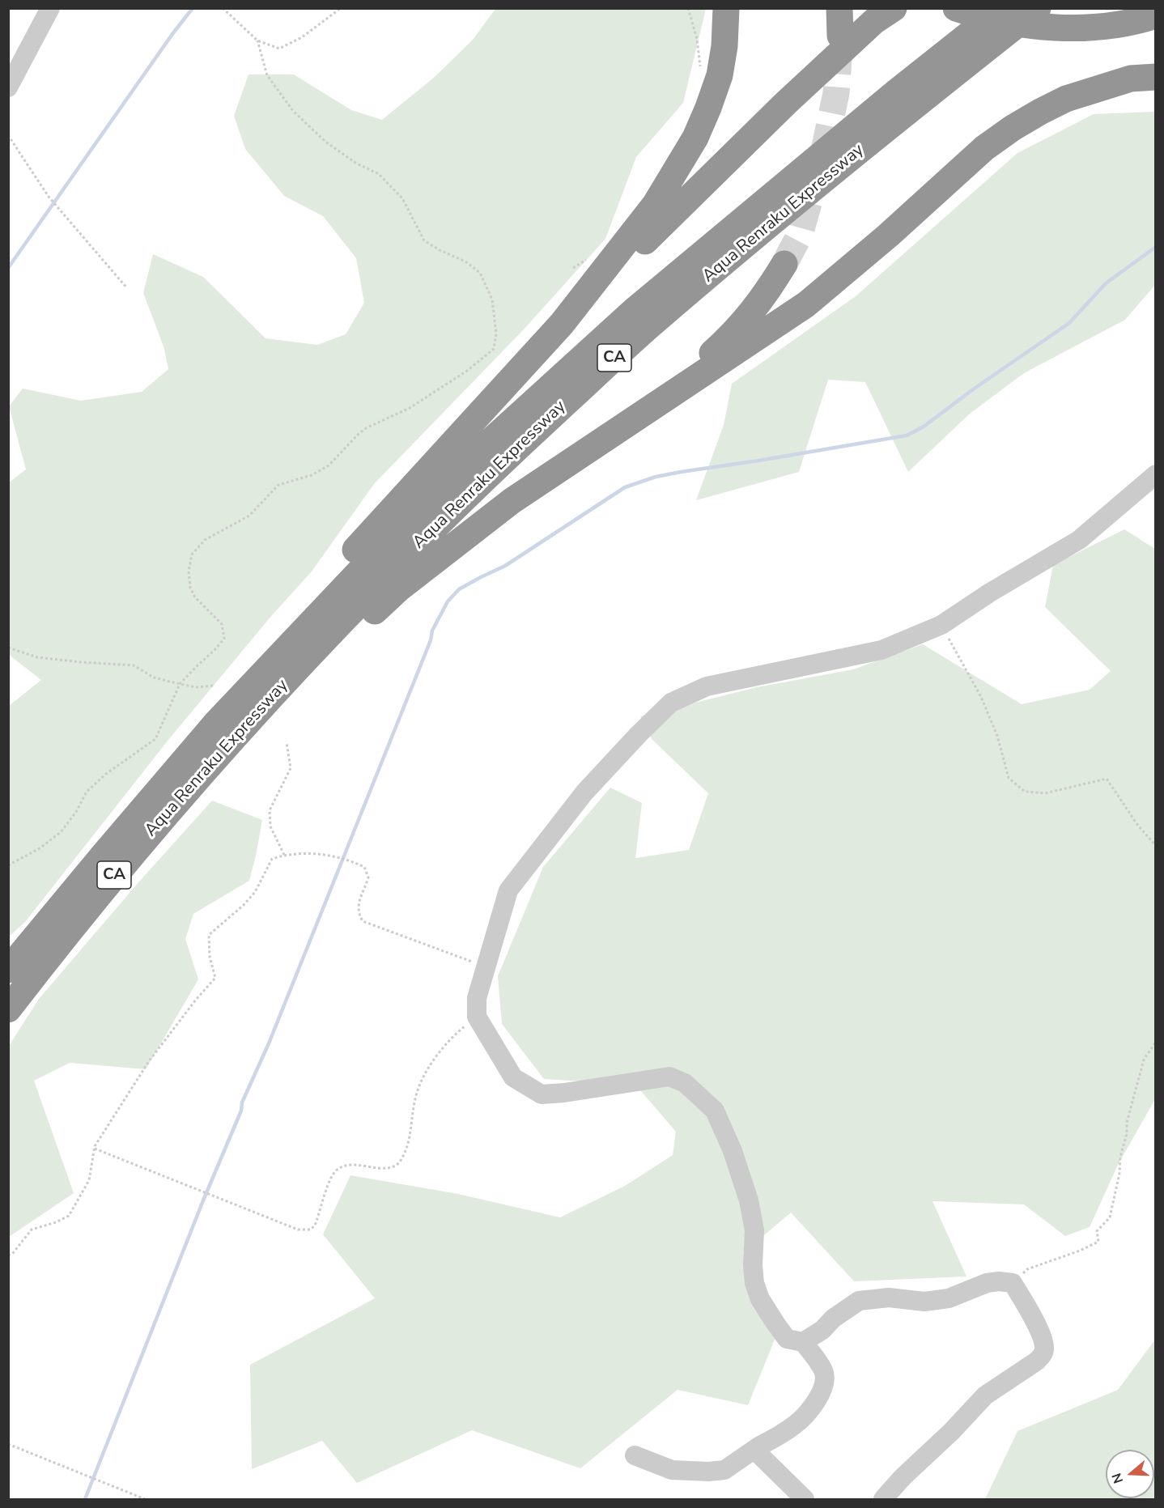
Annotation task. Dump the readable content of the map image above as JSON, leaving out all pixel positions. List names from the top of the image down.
{
  "streets": {
    "highway": ["Aqua Renraku Expressway", "CA"]
  },
  "north": "left"
}
